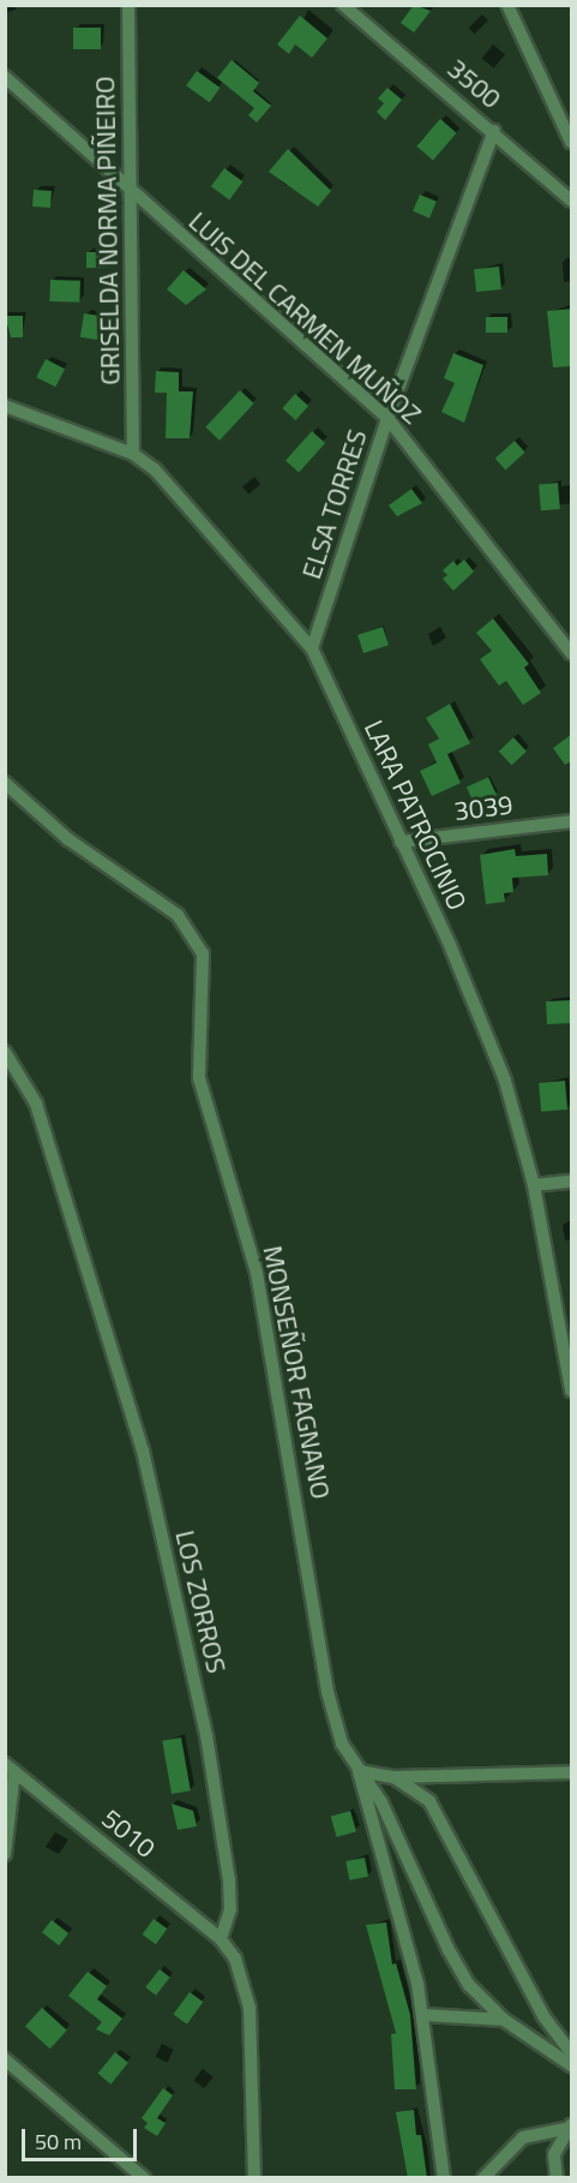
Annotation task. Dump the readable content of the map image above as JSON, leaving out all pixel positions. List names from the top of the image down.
{
  "streets": {
    "street": [
      "3500",
      "GRISELDA NORMA PIÑEIRO",
      "LUIS DEL CARMEN MUÑOZ",
      "ELSA TORRES",
      "3039",
      "LARA PATROCINIO",
      "MONSEÑOR FAGNANO",
      "LOS ZORROS",
      "5010"
    ]
  },
  "crossings": [
    ["3500", "ELSA TORRES"],
    ["GRISELDA NORMA PIÑEIRO", "LUIS DEL CARMEN MUÑOZ"],
    ["GRISELDA NORMA PIÑEIRO", "LARA PATROCINIO"],
    ["LUIS DEL CARMEN MUÑOZ", "ELSA TORRES"],
    ["ELSA TORRES", "LARA PATROCINIO"],
    ["3039", "LARA PATROCINIO"],
    ["LOS ZORROS", "5010"]
  ],
  "scale_bar": "50 m"
}
